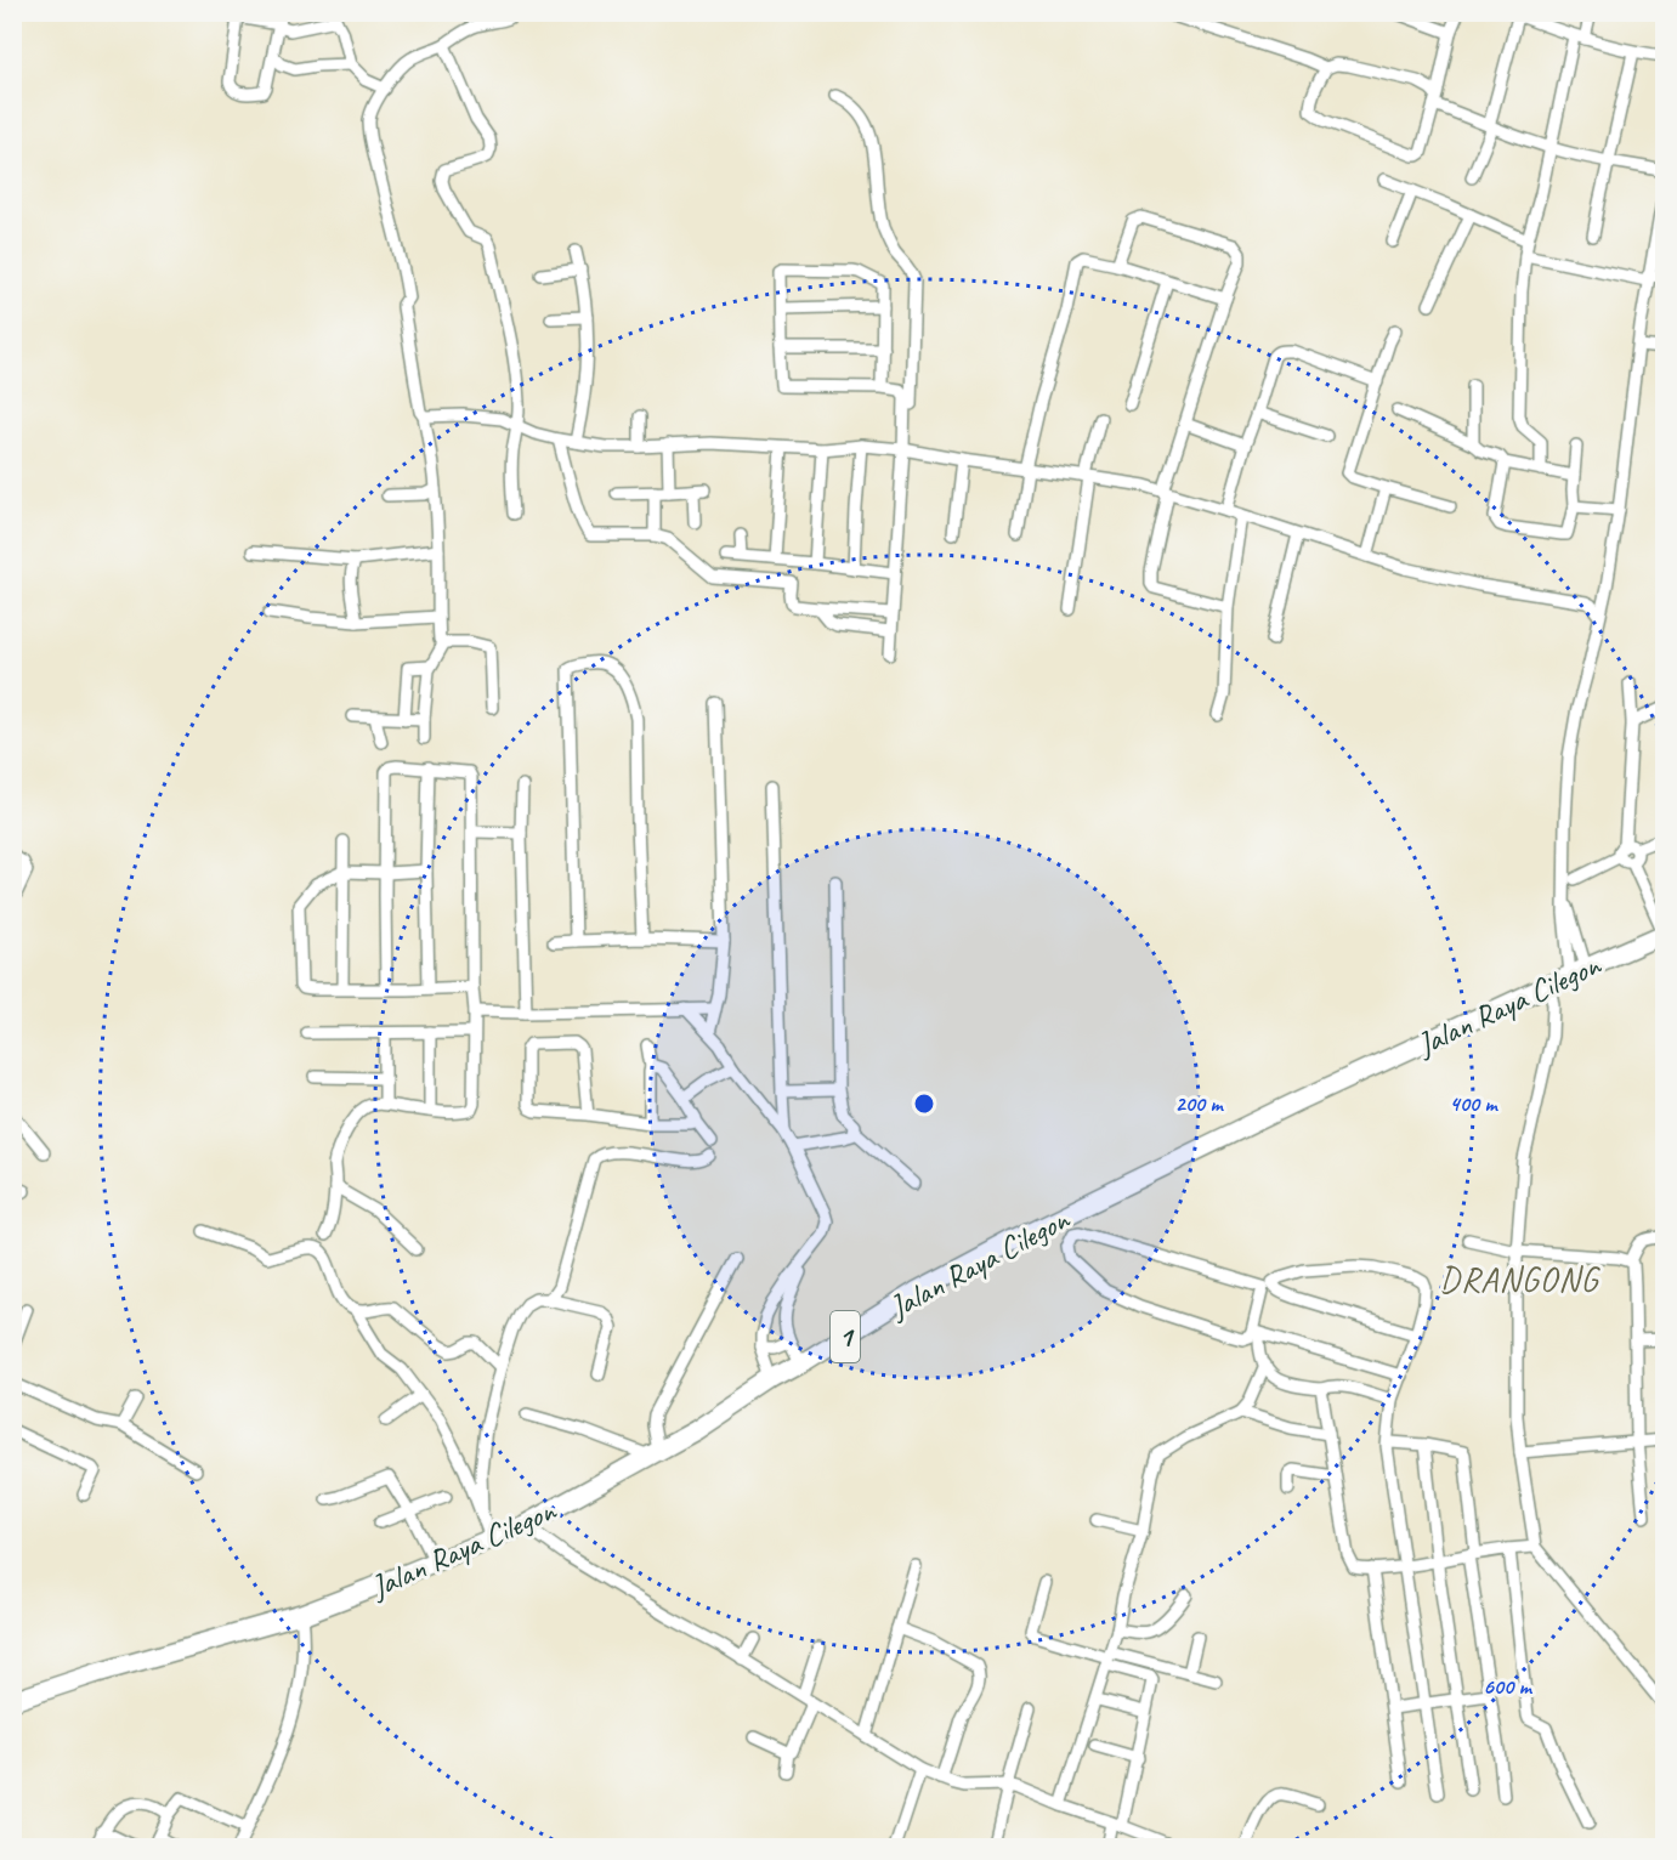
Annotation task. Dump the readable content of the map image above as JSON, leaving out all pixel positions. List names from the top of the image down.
{
  "streets": {
    "highway": ["Jalan Raya Cilegon", "1"]
  },
  "districts": ["DRANGONG"],
  "rings": ["200 m", "400 m", "600 m"]
}
